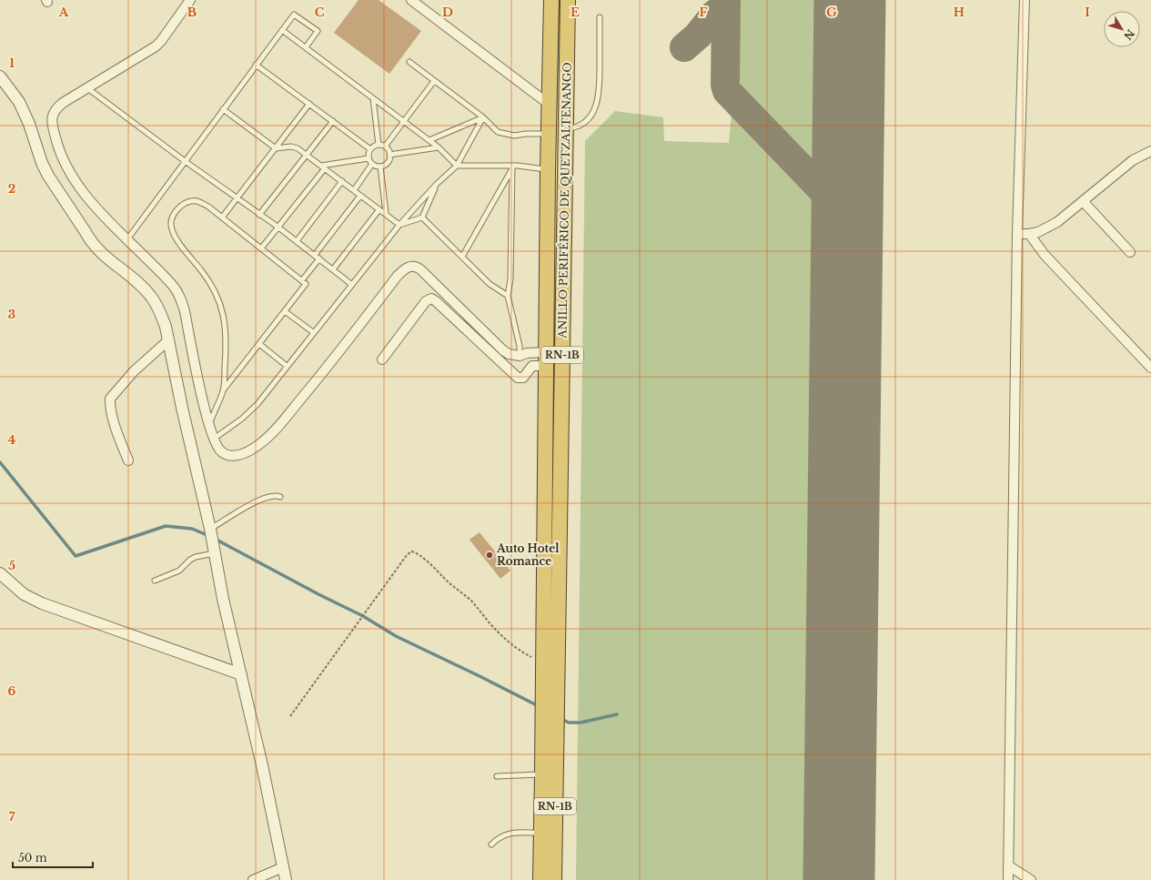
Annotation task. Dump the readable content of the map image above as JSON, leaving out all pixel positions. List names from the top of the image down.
{
  "streets": {
    "highway": ["ANILLO PERIFÉRICO DE QUETZALTENANGO", "RN-1B"]
  },
  "places": ["Auto Hotel Romance"],
  "scale_bar": "50 m",
  "north": "bottom right",
  "grid": {
    "columns": [
      "A",
      "B",
      "C",
      "D",
      "E",
      "F",
      "G",
      "H",
      "I"
    ],
    "rows": [
      "1",
      "2",
      "3",
      "4",
      "5",
      "6",
      "7"
    ]
  }
}
